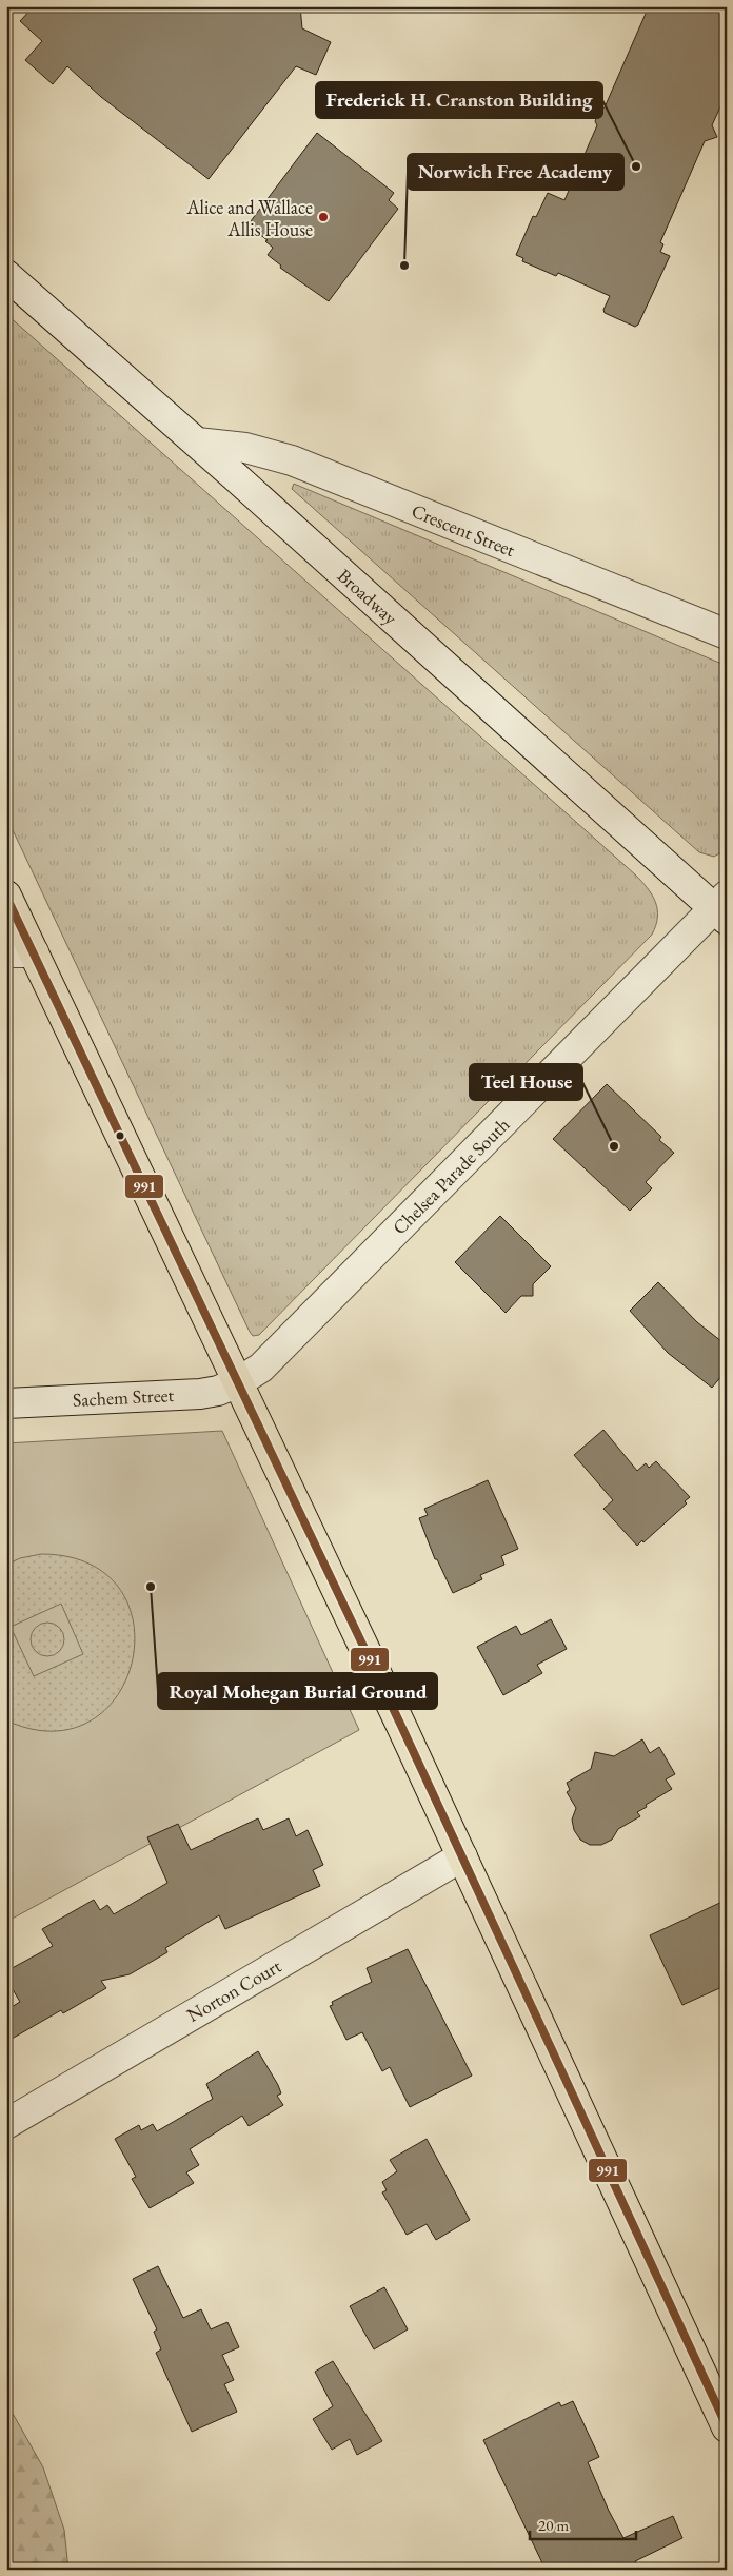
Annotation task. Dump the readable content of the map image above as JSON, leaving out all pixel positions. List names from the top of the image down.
{
  "streets": {
    "street": [
      "Crescent Street",
      "Broadway",
      "Chelsea Parade South",
      "Sachem Street",
      "Norton Court"
    ]
  },
  "crossings": [
    ["Crescent Street", "Broadway"],
    ["Broadway", "Chelsea Parade South"],
    ["Chelsea Parade South", "Sachem Street"]
  ],
  "places": [
    "Frederick H. Cranston Building",
    "Alice and Wallace Allis House",
    "Norwich Free Academy",
    "Teel House",
    "Royal Mohegan Burial Ground"
  ],
  "lines": ["transit line 991"],
  "scale_bar": "20 m"
}
